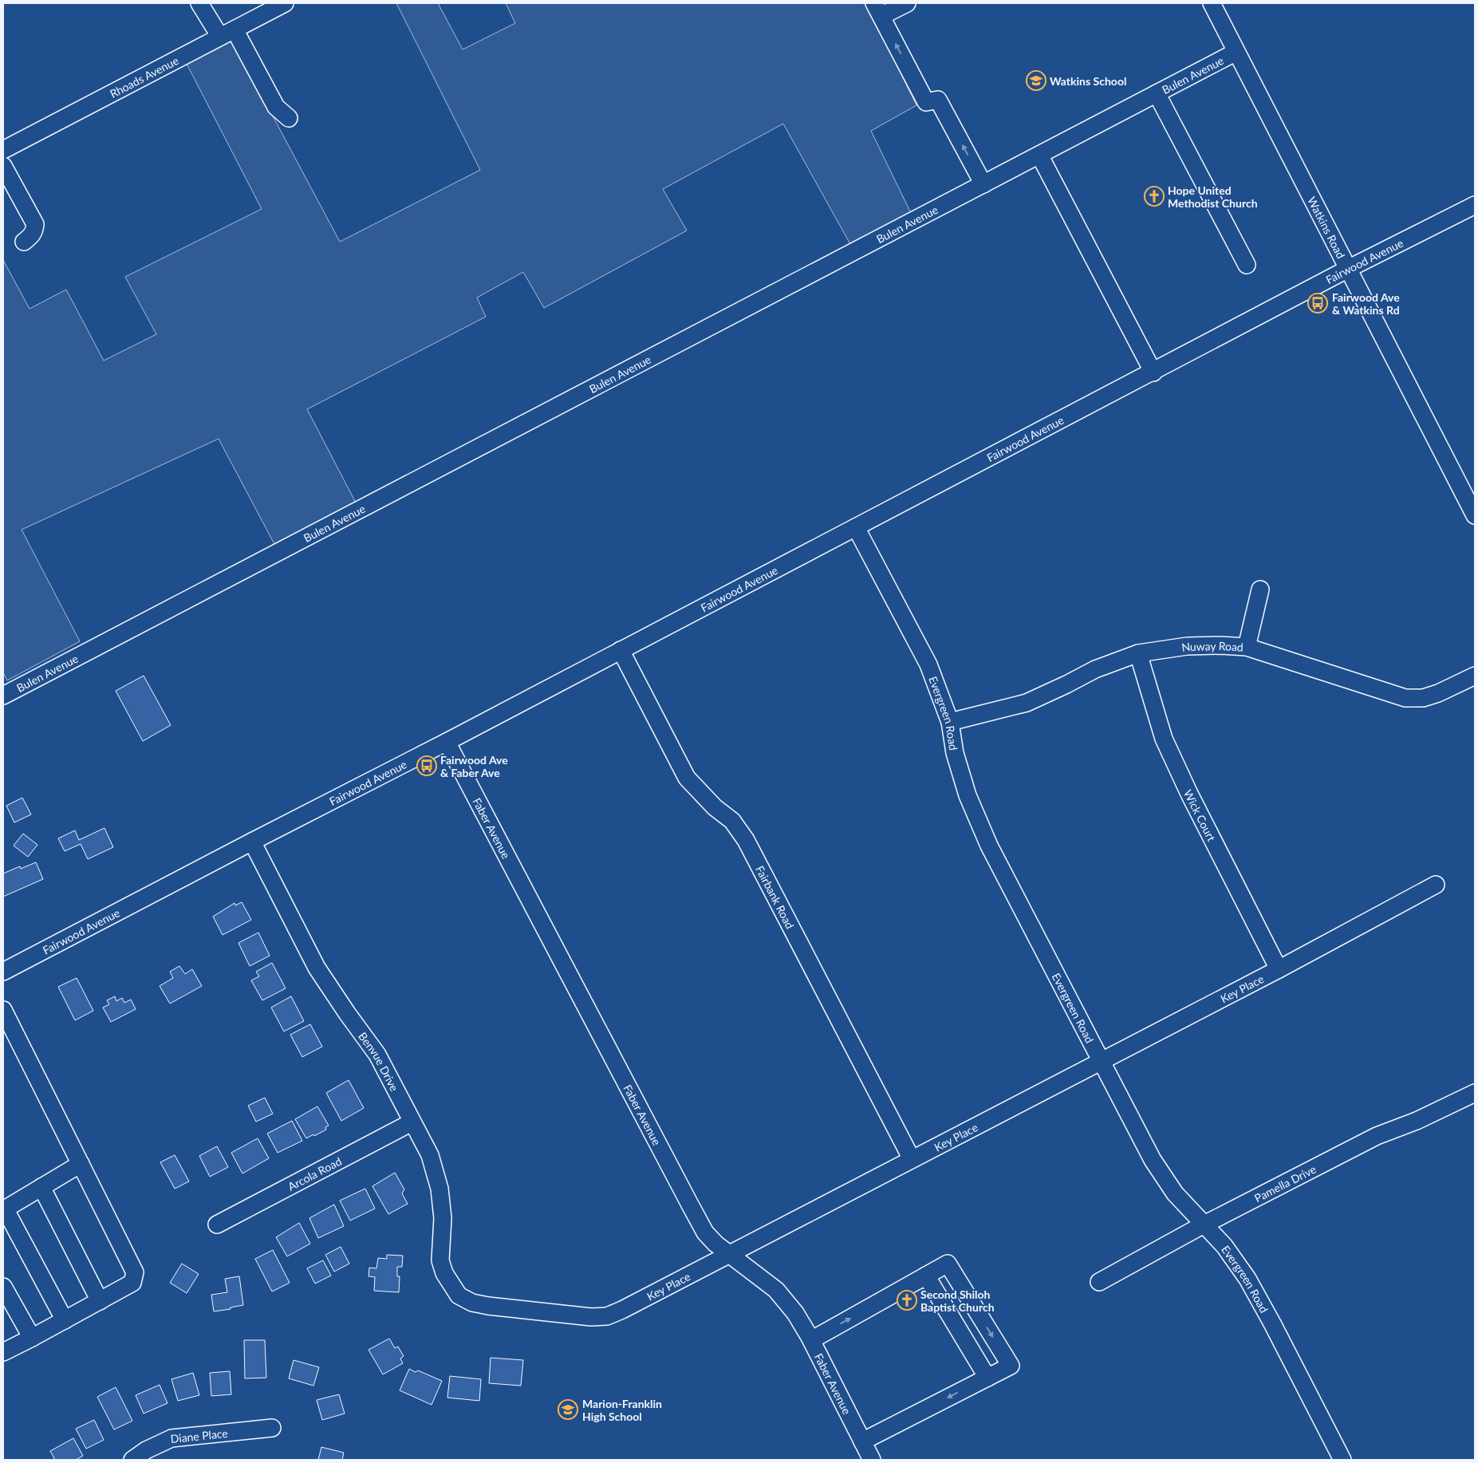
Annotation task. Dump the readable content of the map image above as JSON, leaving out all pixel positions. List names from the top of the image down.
{
  "streets": {
    "street": [
      "Bulen Avenue",
      "Rhoads Avenue",
      "Watkins Road",
      "Fairwood Avenue",
      "Nuway Road",
      "Evergreen Road",
      "Wick Court",
      "Faber Avenue",
      "Fairbank Road",
      "Key Place",
      "Benvue Drive",
      "Arcola Road",
      "Pamella Drive",
      "Diane Place"
    ]
  },
  "crossings": [
    ["Bulen Avenue", "Watkins Road"],
    ["Watkins Road", "Fairwood Avenue"],
    ["Fairwood Avenue", "Evergreen Road"],
    ["Fairwood Avenue", "Faber Avenue"],
    ["Fairwood Avenue", "Fairbank Road"],
    ["Fairwood Avenue", "Benvue Drive"],
    ["Nuway Road", "Evergreen Road"],
    ["Nuway Road", "Wick Court"],
    ["Evergreen Road", "Key Place"],
    ["Evergreen Road", "Pamella Drive"],
    ["Wick Court", "Key Place"],
    ["Faber Avenue", "Key Place"],
    ["Fairbank Road", "Key Place"],
    ["Key Place", "Benvue Drive"],
    ["Benvue Drive", "Arcola Road"]
  ],
  "places": {
    "school or university": ["Watkins School", "Marion-Franklin High School"],
    "church": ["Hope United Methodist Church", "Second Shiloh Baptist Church"],
    "bus stop": ["Fairwood Ave & Watkins Rd", "Fairwood Ave & Faber Ave"]
  }
}
